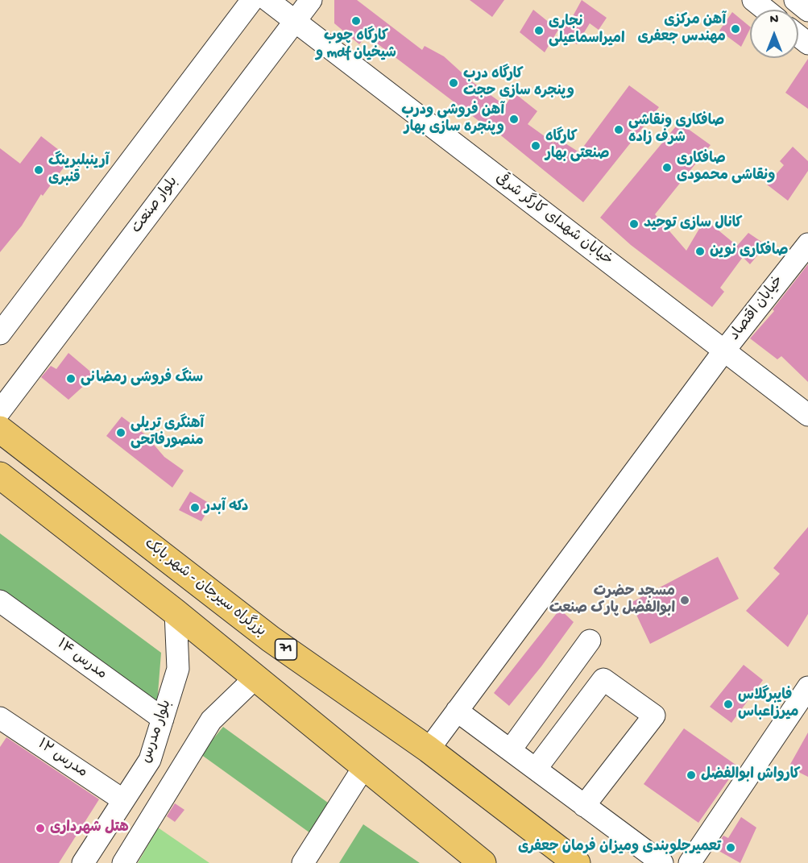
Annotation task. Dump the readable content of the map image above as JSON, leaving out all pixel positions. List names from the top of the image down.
{
  "streets": {
    "highway": ["بزرگراه سیرجان - شهر بابک", "71"],
    "street": [
      "بلوار صنعت",
      "خیابان شهدای کارگر شرقی",
      "خیابان اقتصاد",
      "مدرس ۱۴",
      "بلوار مدرس",
      "مدرس ۱۲"
    ]
  },
  "crossings": [
    ["بلوار صنعت", "خیابان شهدای کارگر شرقی"],
    ["خیابان شهدای کارگر شرقی", "خیابان اقتصاد"],
    ["خیابان اقتصاد", "بزرگراه سیرجان - شهر بابک"],
    ["مدرس ۱۴", "بلوار مدرس"],
    ["بلوار مدرس", "مدرس ۱۲"]
  ],
  "places": [
    "کارگاه چوب و mdf شیخیان",
    "آهن مرکزی مهندس جعفری",
    "نجاری امیراسماعیلی",
    "کارگاه درب وپنجره سازی حجت",
    "آهن فروشی ودرب وپنجره سازی بهار",
    "صافکاری ونقاشی شرف زاده",
    "کارگاه صنعتی بهار",
    "صافکاری ونقاشی محمودی",
    "آرینبلبرینگ قنبری",
    "کانال سازی توحید",
    "صافکاری نوین",
    "سنگ فروشی رمضانی",
    "آهنگری تریلی منصورفاتحی",
    "دکه آبدر",
    "مسجد حضرت ابوالفضل پارک صنعت",
    "فایبرگلاس میرزاعباس",
    "کارواش ابوالفضل",
    "هتل شهرداری",
    "تعمیرجلوبندی ومیزان فرمان جعفری"
  ],
  "north": "top"
}
